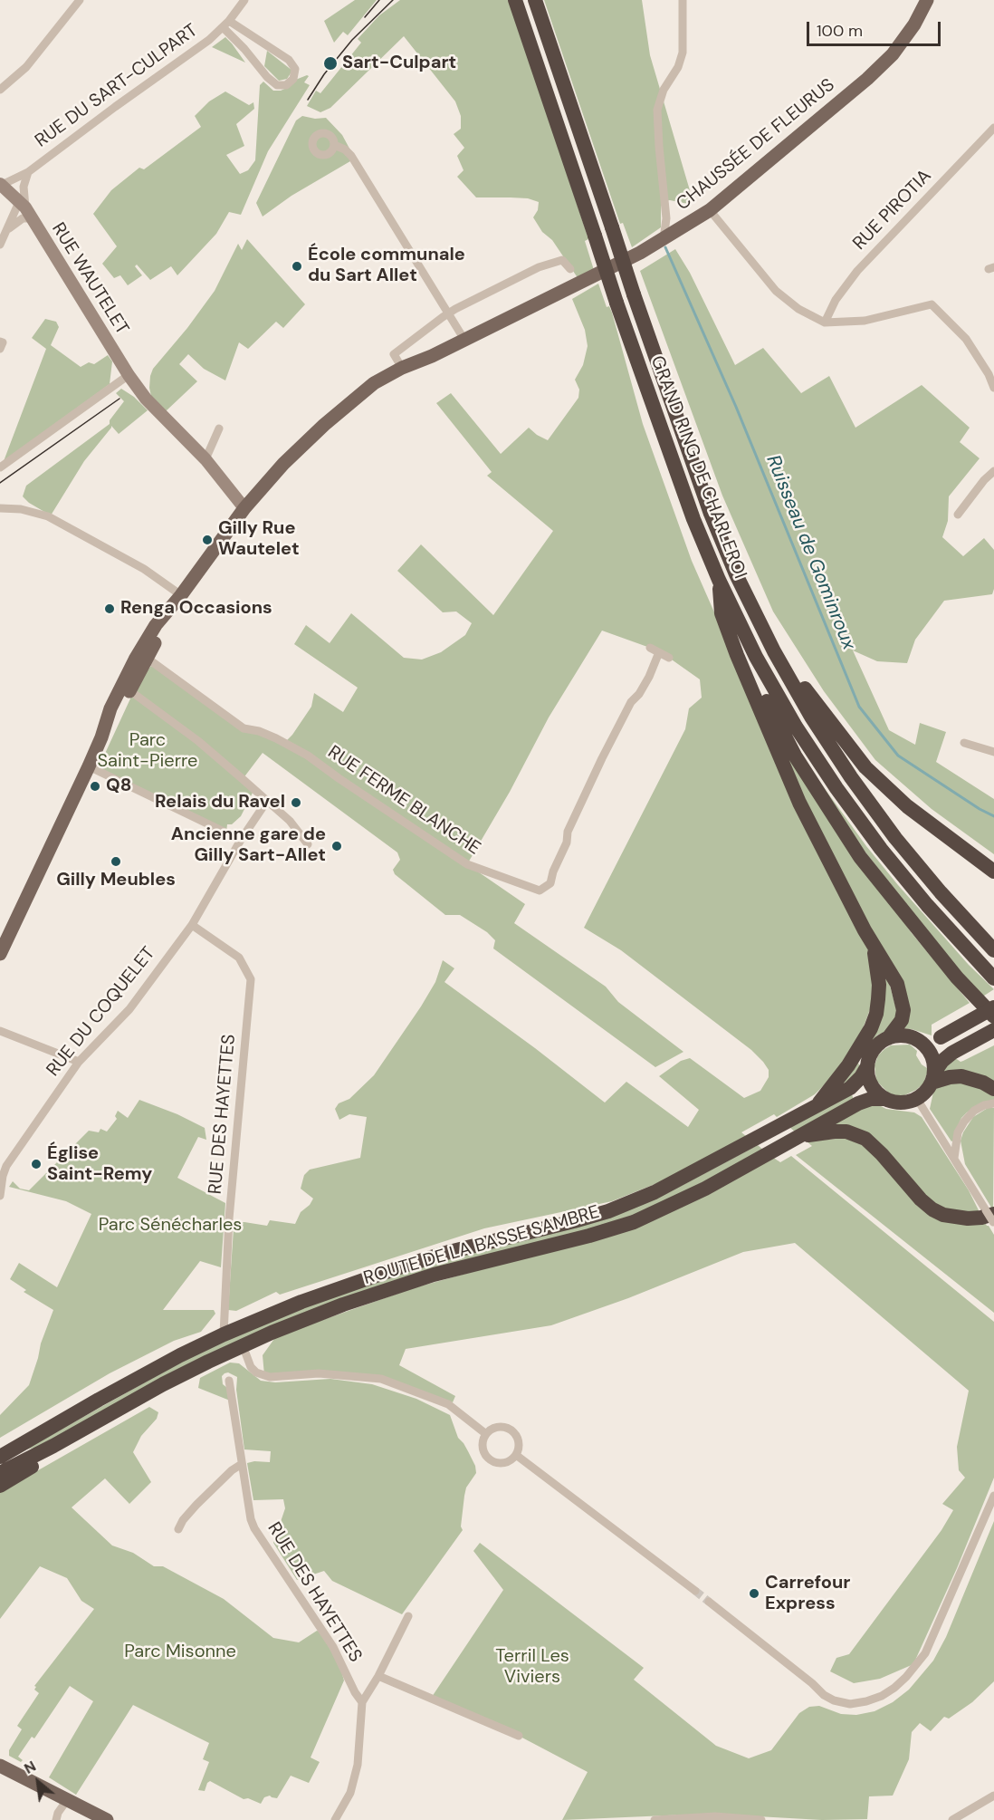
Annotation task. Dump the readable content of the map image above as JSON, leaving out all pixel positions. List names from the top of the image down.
{
  "streets": {
    "highway": ["GRAND RING DE CHARLEROI", "ROUTE DE LA BASSE SAMBRE"],
    "main road": ["CHAUSSÉE DE FLEURUS"],
    "street": [
      "RUE DU SART-CULPART",
      "RUE PIROTIA",
      "RUE WAUTELET",
      "RUE FERME BLANCHE",
      "RUE DU COQUELET",
      "RUE DES HAYETTES"
    ]
  },
  "crossings": [
    ["RUE DU SART-CULPART", "RUE WAUTELET"],
    ["CHAUSSÉE DE FLEURUS", "RUE FERME BLANCHE"],
    ["RUE DU COQUELET", "RUE DES HAYETTES"],
    ["RUE DES HAYETTES", "ROUTE DE LA BASSE SAMBRE"]
  ],
  "water": ["Ruisseau de Gominroux"],
  "parks": [
    "Parc Saint-Pierre",
    "Parc Sénécharles",
    "Parc Misonne",
    "Terril Les Viviers"
  ],
  "places": [
    "Sart-Culpart",
    "École communale du Sart Allet",
    "Gilly Rue Wautelet",
    "Renga Occasions",
    "Q8",
    "Relais du Ravel",
    "Ancienne gare de Gilly Sart-Allet",
    "Gilly Meubles",
    "Église Saint-Remy",
    "Carrefour Express"
  ],
  "scale_bar": "100 m",
  "north": "top left"
}
